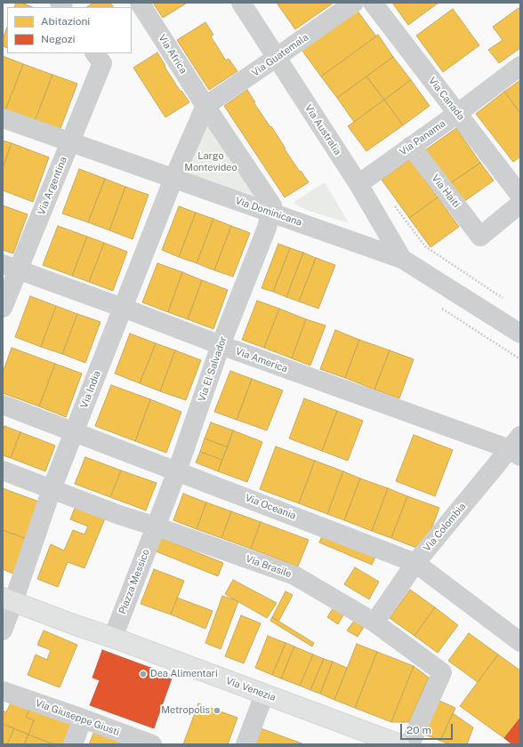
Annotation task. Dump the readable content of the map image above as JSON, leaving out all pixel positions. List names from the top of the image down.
{
  "streets": {
    "main road": ["Via Venezia"],
    "street": [
      "Via Africa",
      "Via Guatemala",
      "Via Canada",
      "Via Australia",
      "Via Panama",
      "Via Argentina",
      "Via Haiti",
      "Via Dominicana",
      "Via America",
      "Via El Salvador",
      "Via India",
      "Via Oceania",
      "Via Colombia",
      "Via Brasile",
      "Piazza Messico",
      "Via Giuseppe Giusti"
    ]
  },
  "crossings": [
    ["Via Africa", "Via Guatemala"],
    ["Via Guatemala", "Via Australia"],
    ["Via Canada", "Via Panama"],
    ["Via Australia", "Via Panama"],
    ["Via Australia", "Via Dominicana"],
    ["Via Panama", "Via Haiti"],
    ["Via Argentina", "Via Dominicana"],
    ["Via Argentina", "Via America"],
    ["Via Dominicana", "Via El Salvador"],
    ["Via Dominicana", "Via India"],
    ["Via America", "Via El Salvador"],
    ["Via America", "Via India"],
    ["Via America", "Via Colombia"],
    ["Via El Salvador", "Via Oceania"],
    ["Via El Salvador", "Via Brasile"],
    ["Via El Salvador", "Piazza Messico"],
    ["Via India", "Via Oceania"],
    ["Via India", "Via Brasile"],
    ["Via India", "Via Venezia"],
    ["Via Oceania", "Via Colombia"],
    ["Via Colombia", "Via Brasile"],
    ["Via Brasile", "Piazza Messico"],
    ["Piazza Messico", "Via Venezia"]
  ],
  "parks": ["Largo Montevideo"],
  "places": ["Dea Alimentari", "Metropolis"],
  "legend": ["Abitazioni", "Negozi"],
  "scale_bar": "20 m"
}
